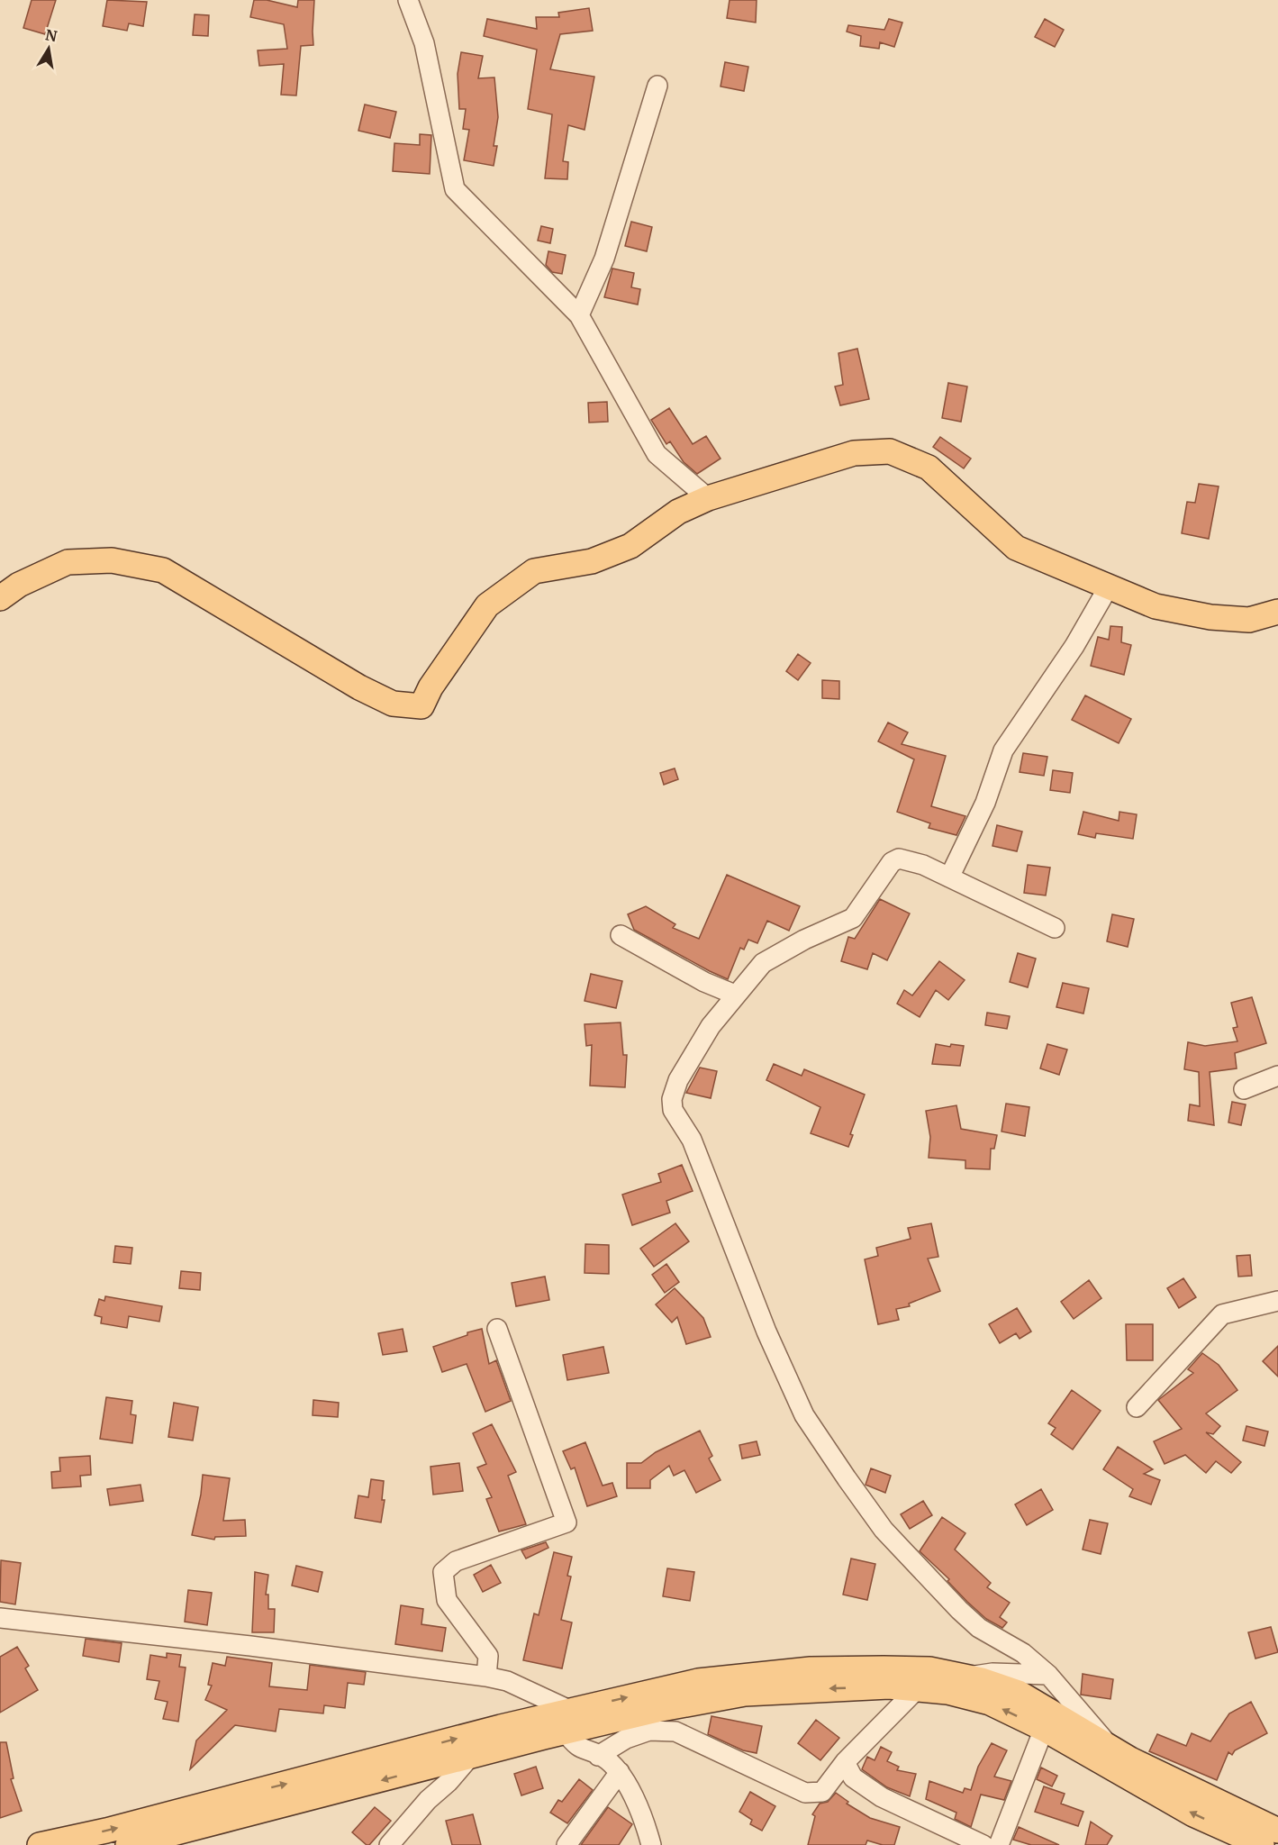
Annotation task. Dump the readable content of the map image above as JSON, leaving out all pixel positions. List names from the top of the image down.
{
  "north": "top"
}
